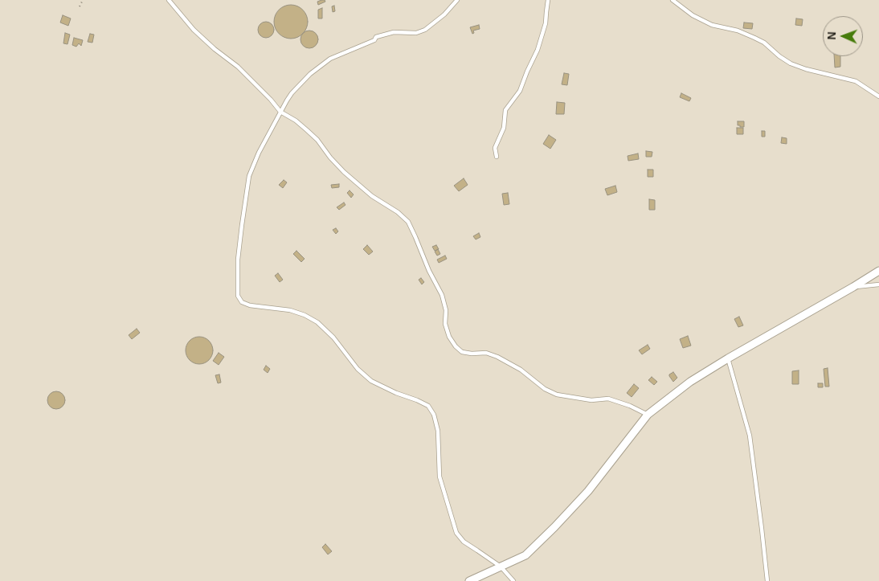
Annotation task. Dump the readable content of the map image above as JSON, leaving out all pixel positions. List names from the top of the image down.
{
  "north": "left"
}
